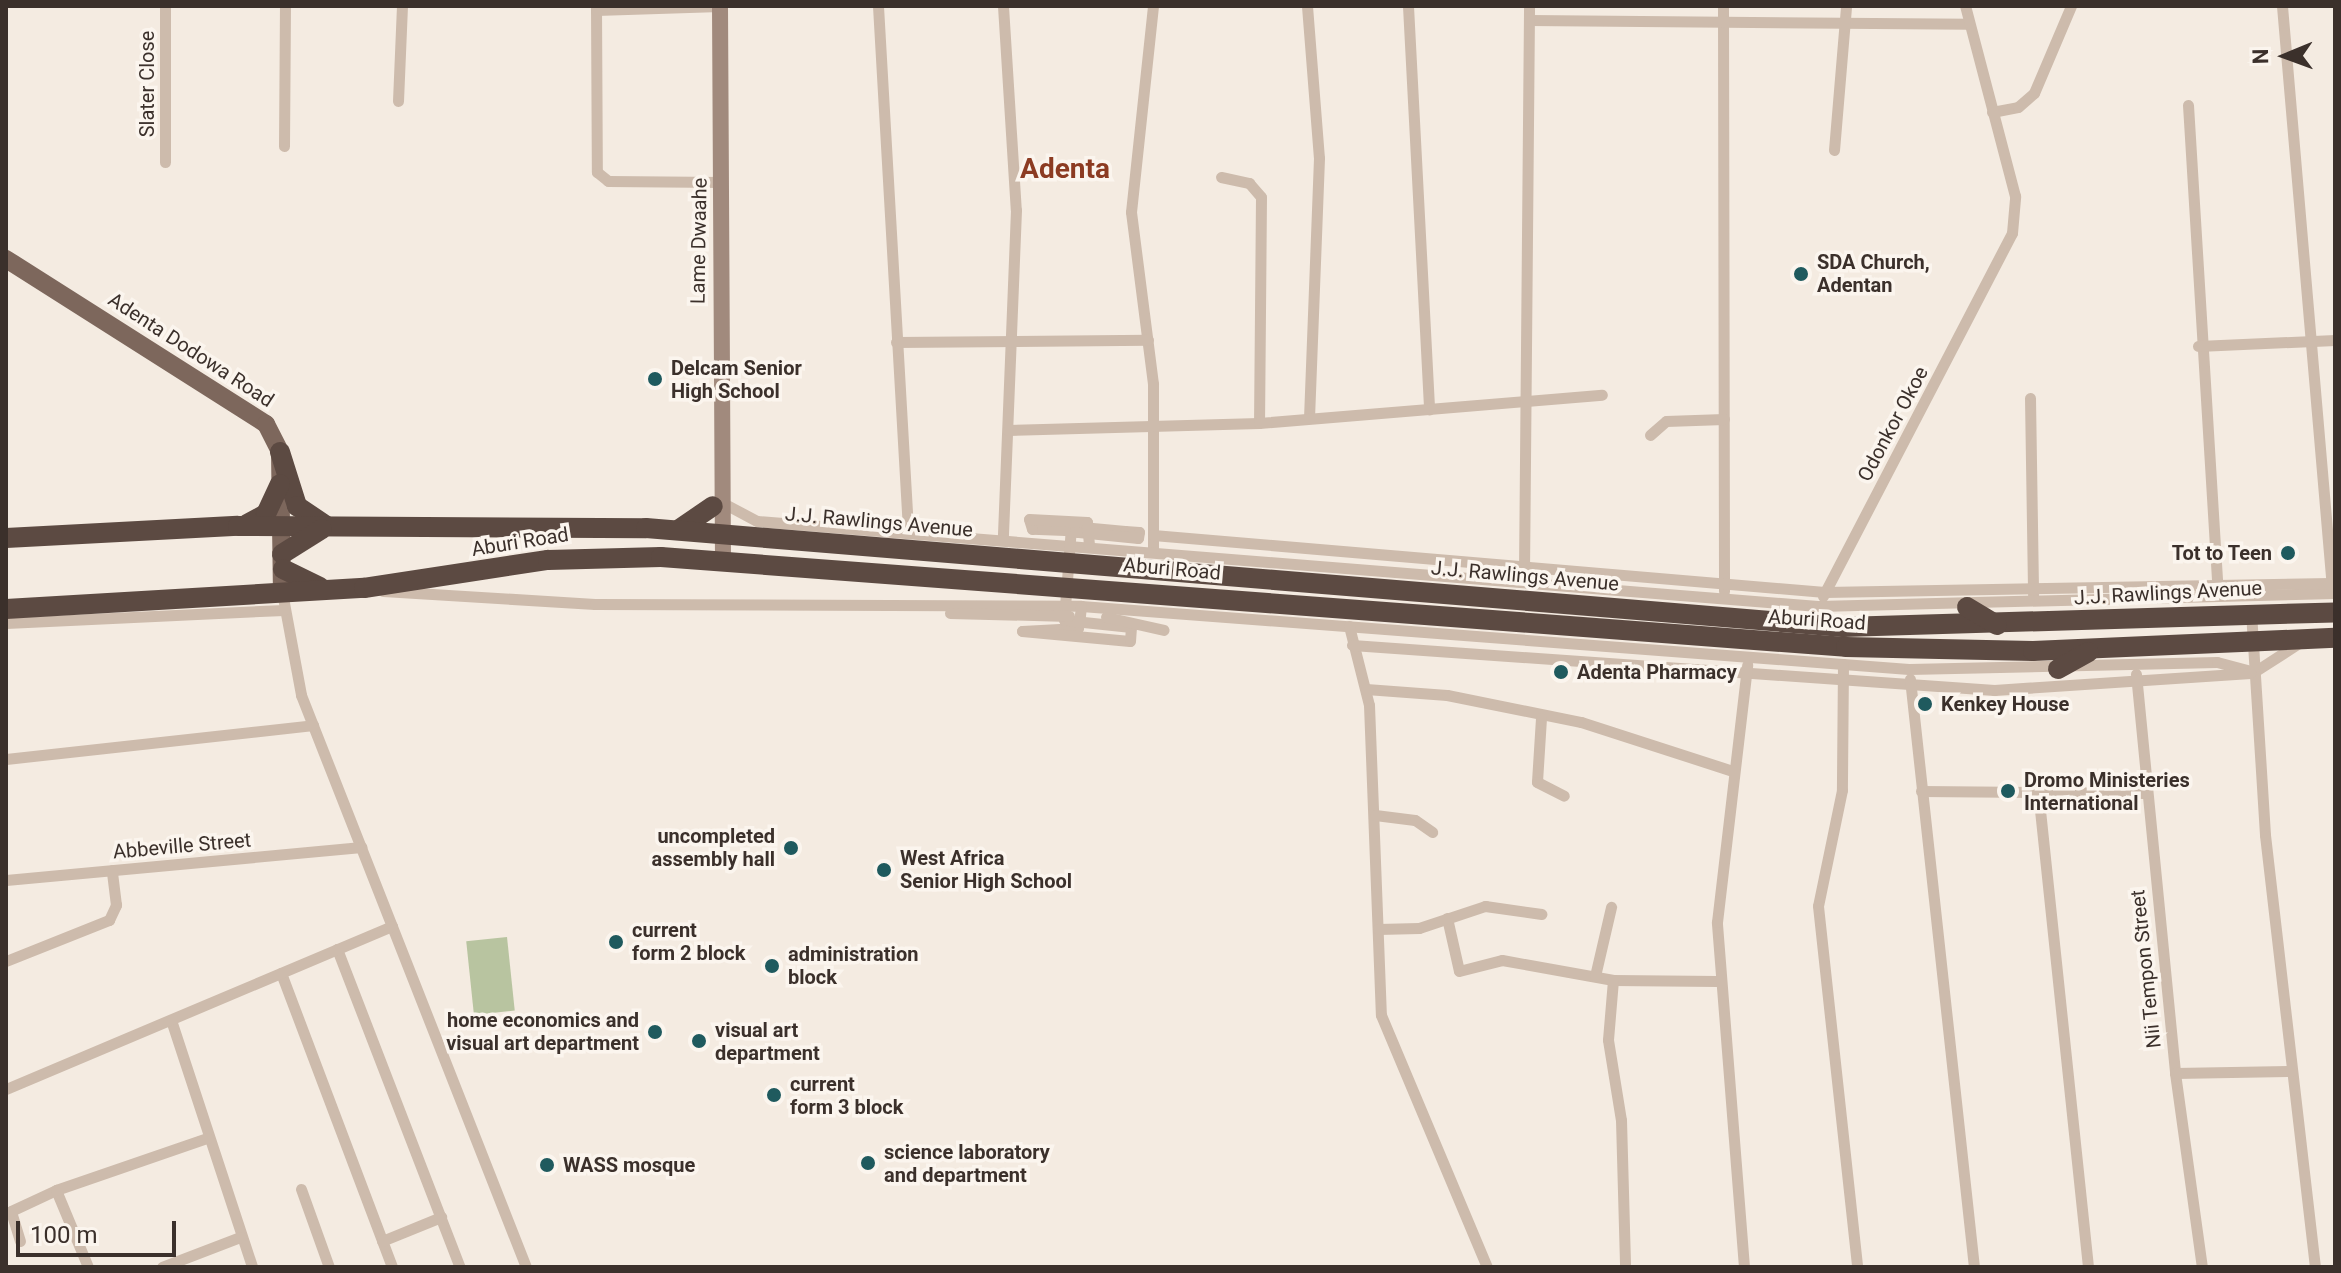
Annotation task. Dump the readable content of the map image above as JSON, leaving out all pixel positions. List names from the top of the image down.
{
  "streets": {
    "highway": ["J.J. Rawlings Avenue", "Aburi Road"],
    "main road": ["Adenta Dodowa Road"],
    "street": [
      "Slater Close",
      "Lame Dwaahe",
      "Odonkor Okoe",
      "Abbeville Street",
      "Nii Tempon Street"
    ]
  },
  "crossings": [
    ["Lame Dwaahe", "J.J. Rawlings Avenue"],
    ["Lame Dwaahe", "Aburi Road"],
    ["J.J. Rawlings Avenue", "Aburi Road"]
  ],
  "districts": ["Adenta"],
  "places": [
    "SDA Church, Adentan",
    "Delcam Senior High School",
    "Tot to Teen",
    "Adenta Pharmacy",
    "Kenkey House",
    "Dromo Ministeries International",
    "uncompleted assembly hall",
    "West Africa Senior High School",
    "current form 2 block",
    "administration block",
    "home economics and visual art department",
    "visual art department",
    "current form 3 block",
    "science laboratory and department",
    "WASS mosque"
  ],
  "scale_bar": "100 m",
  "north": "left"
}
